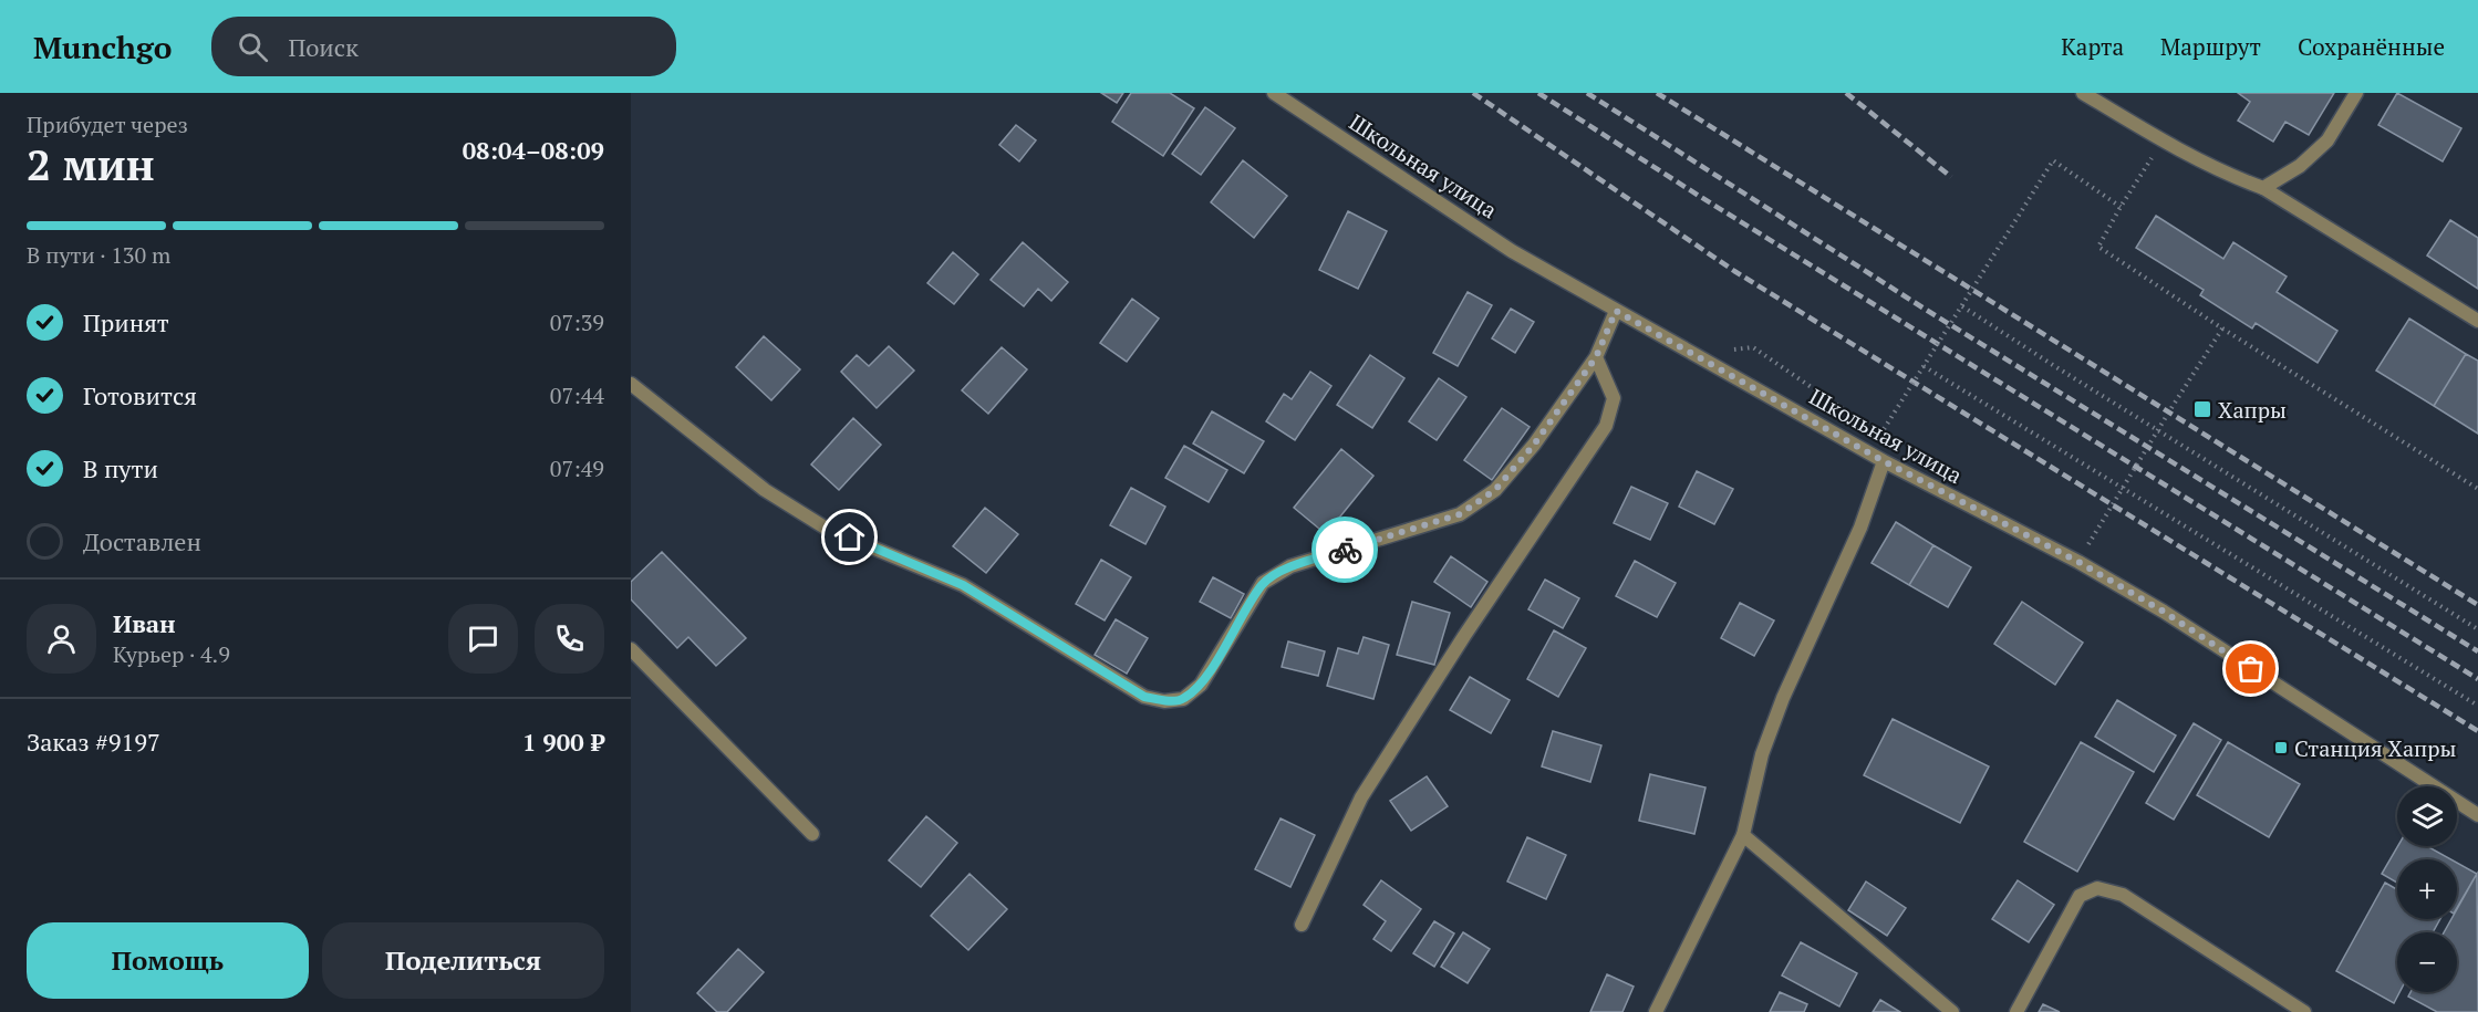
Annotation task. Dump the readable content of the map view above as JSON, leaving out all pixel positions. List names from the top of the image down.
{
  "streets": {
    "street": ["Школьная улица"]
  },
  "places": {
    "transit": ["Хапры", "Станция Хапры"]
  },
  "page": {
    "header": "Munchgo",
    "search": "Поиск",
    "nav": ["Карта", "Маршрут", "Сохранённые"],
    "heading": ["2 мин", "Прибудет через", "08:04–08:09"],
    "panel": [
      "Иван",
      "Курьер · 4.9",
      "Заказ #9197",
      "1 900 ₽"
    ],
    "bar": "В пути · 130 m",
    "list": [
      ["Принят", "07:39"],
      ["Готовится", "07:44"],
      ["В пути", "07:49"],
      "Доставлен"
    ],
    "map_buttons": ["+", "−"],
    "buttons": ["Помощь", "Поделиться"]
  }
}
